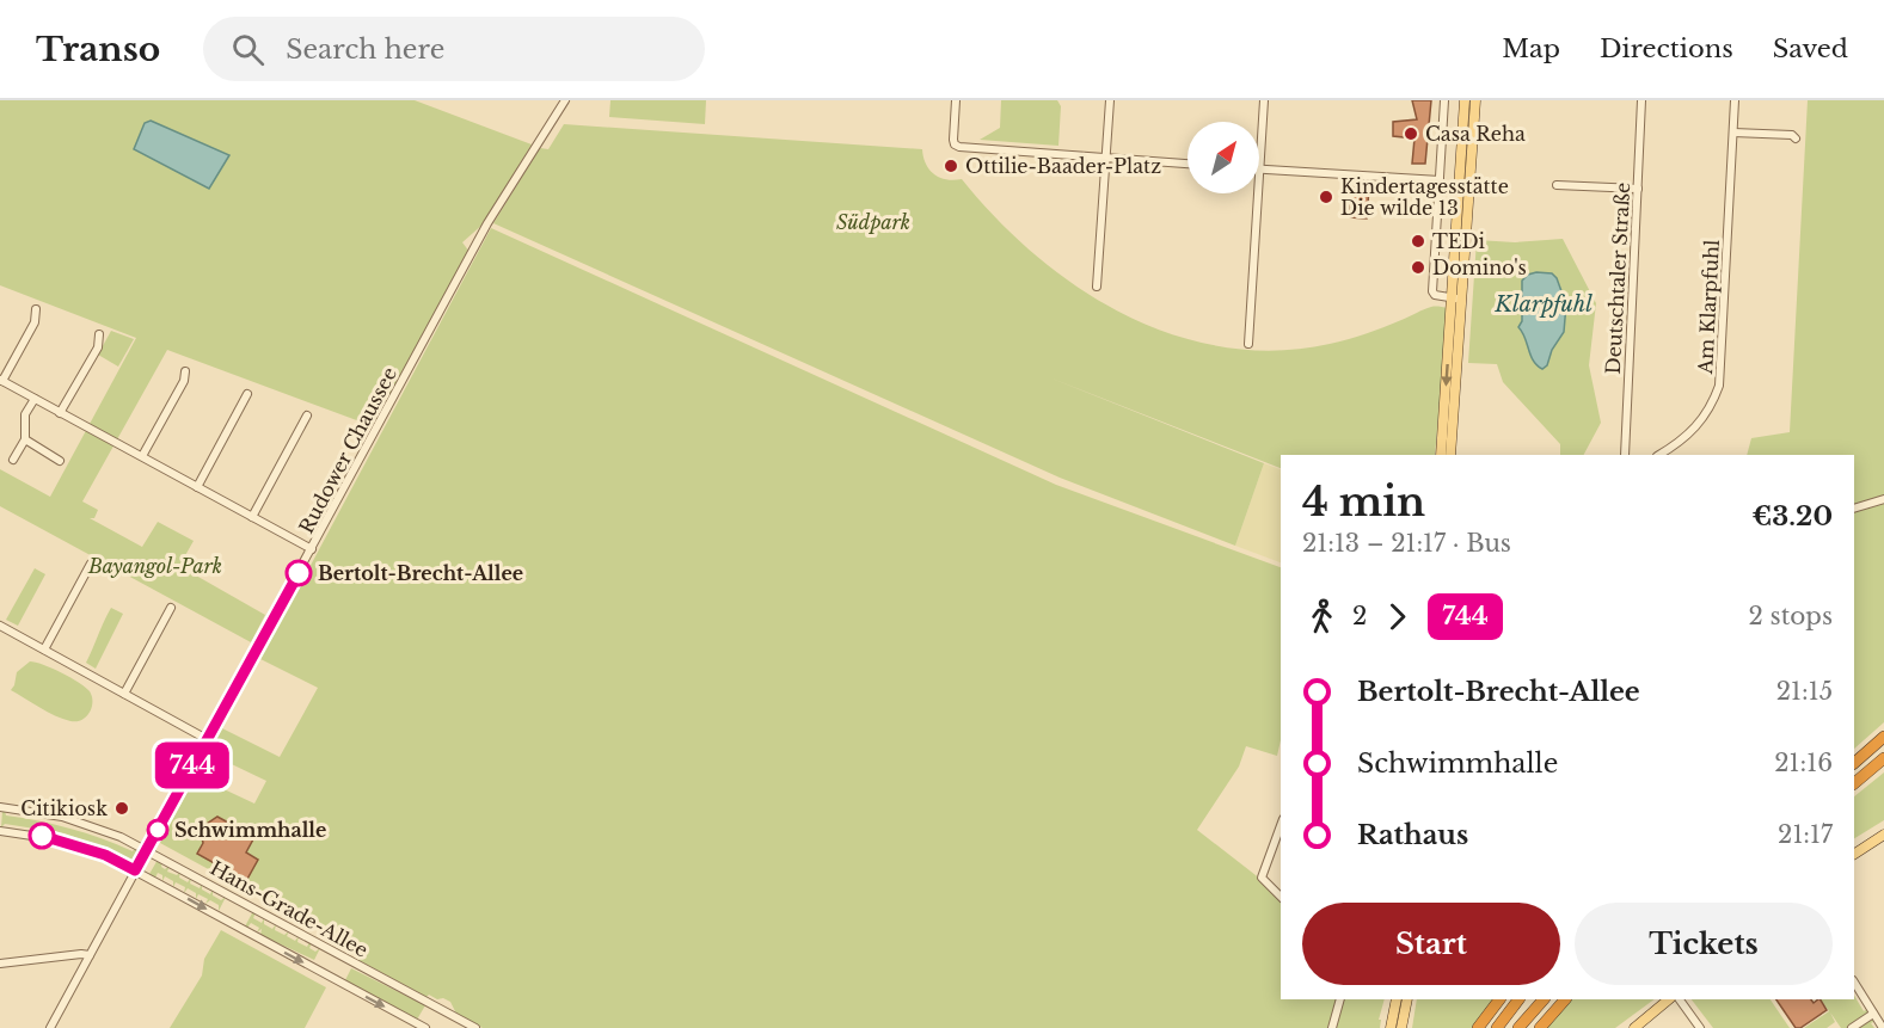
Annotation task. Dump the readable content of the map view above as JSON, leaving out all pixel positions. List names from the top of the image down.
{
  "streets": {
    "street": [
      "Deutschtaler Straße",
      "Am Klarpfuhl",
      "Rudower Chaussee",
      "Hans-Grade-Allee"
    ]
  },
  "crossings": [
    ["Rudower Chaussee", "Hans-Grade-Allee"]
  ],
  "water": ["Klarpfuhl"],
  "parks": ["Südpark", "Bayangol-Park"],
  "places": [
    "Casa Reha",
    "Ottilie-Baader-Platz",
    "Kindertagesstätte Die wilde 13",
    "TEDi",
    "Domino's",
    "Bertolt-Brecht-Allee",
    "Citikiosk",
    "Schwimmhalle"
  ],
  "lines": ["bus line 744"],
  "north": "top right",
  "page": {
    "header": "Transo",
    "search": "Search here",
    "nav": ["Map", "Directions", "Saved"],
    "on_map": "744",
    "heading": ["4 min", "21:13 – 21:17 · Bus", "€3.20"],
    "legs": ["2", "744", "2 stops"],
    "list": [
      {
        "name": "Bertolt-Brecht-Allee",
        "value": "21:15"
      },
      {
        "name": "Schwimmhalle",
        "value": "21:16"
      },
      {
        "name": "Rathaus",
        "value": "21:17"
      }
    ],
    "buttons": ["Start", "Tickets"]
  }
}
